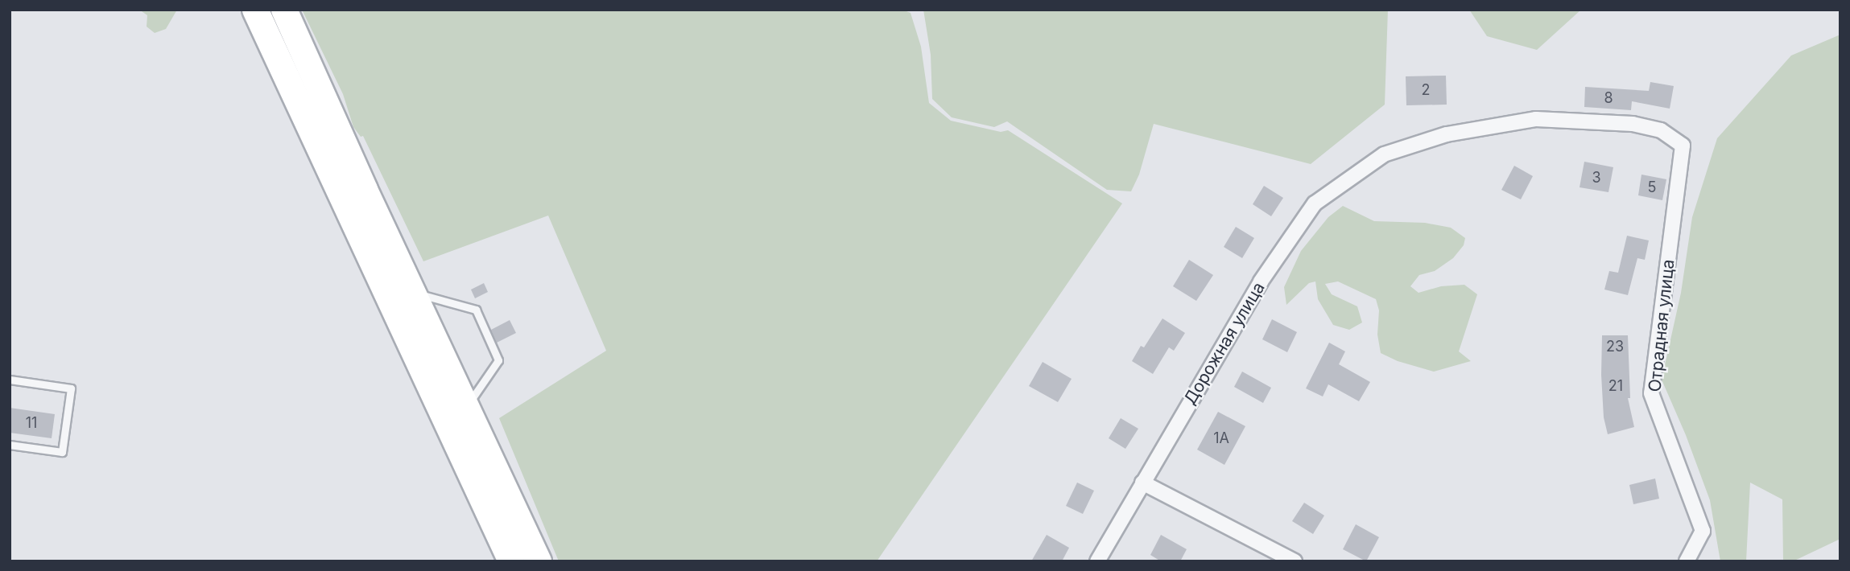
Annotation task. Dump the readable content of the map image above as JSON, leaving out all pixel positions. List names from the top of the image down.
{
  "streets": {
    "street": ["Отрадная улица", "Дорожная улица"]
  },
  "crossings": [
    ["Отрадная улица", "Дорожная улица"]
  ],
  "house_numbers": [
    "2",
    "8",
    "3",
    "5",
    "23",
    "21",
    "11",
    "1А"
  ]
}
